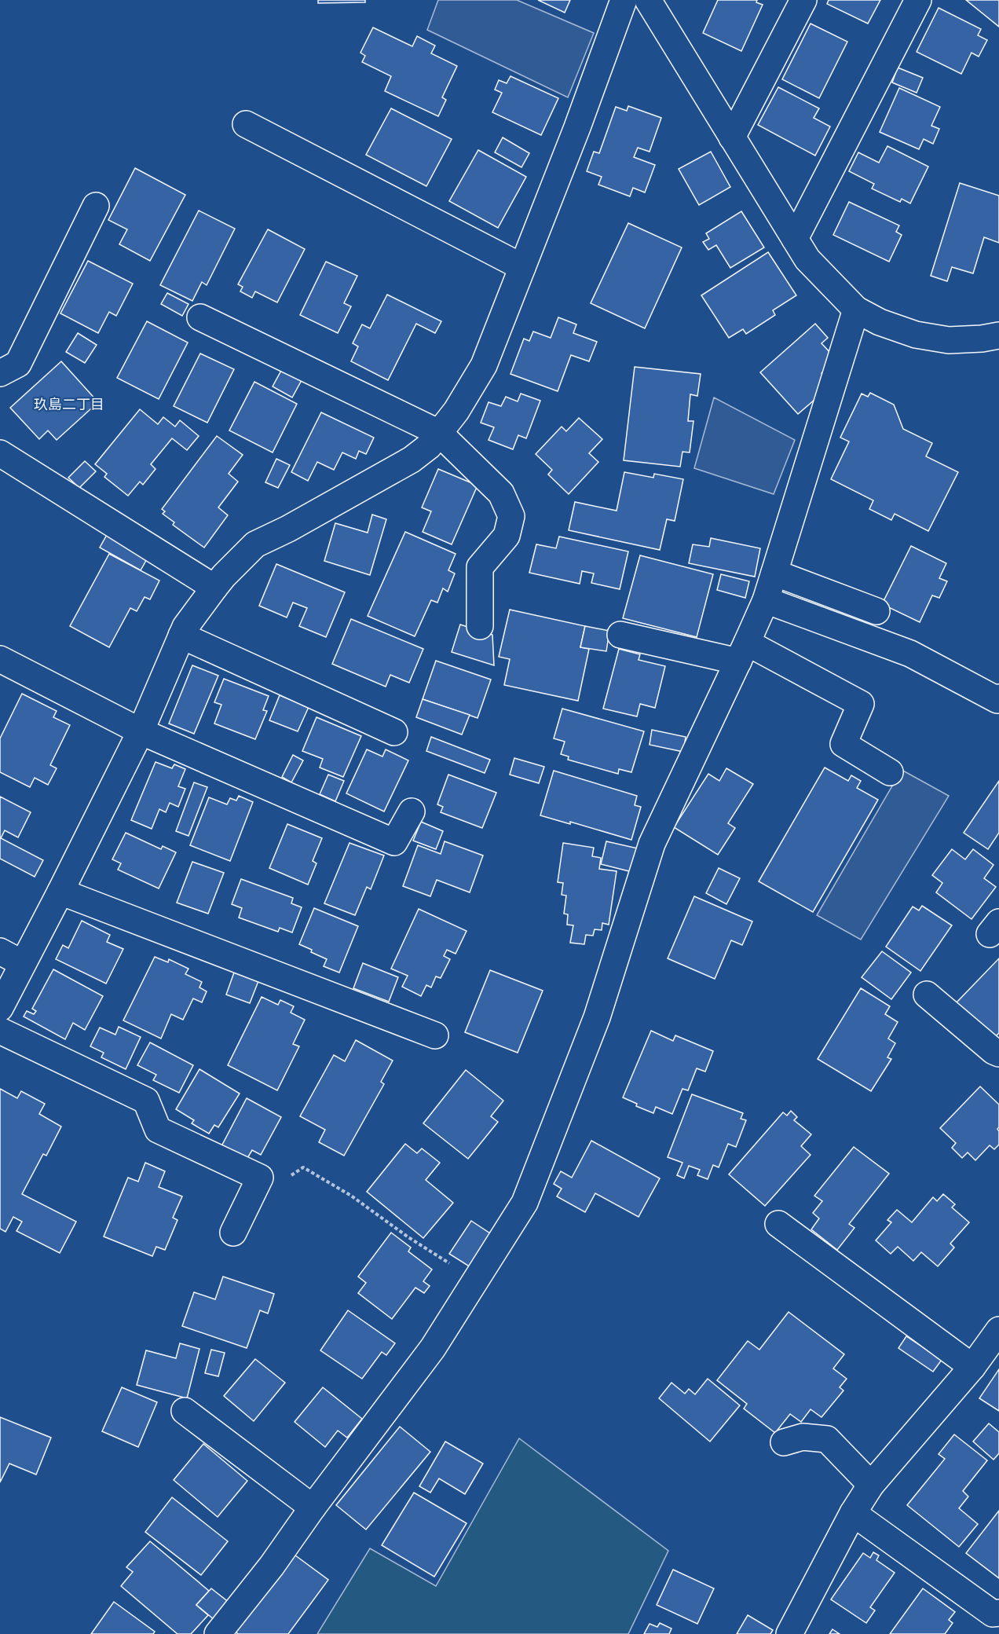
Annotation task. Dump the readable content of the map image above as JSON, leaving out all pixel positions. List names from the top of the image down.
{
  "districts": ["玖島二丁目"]
}
